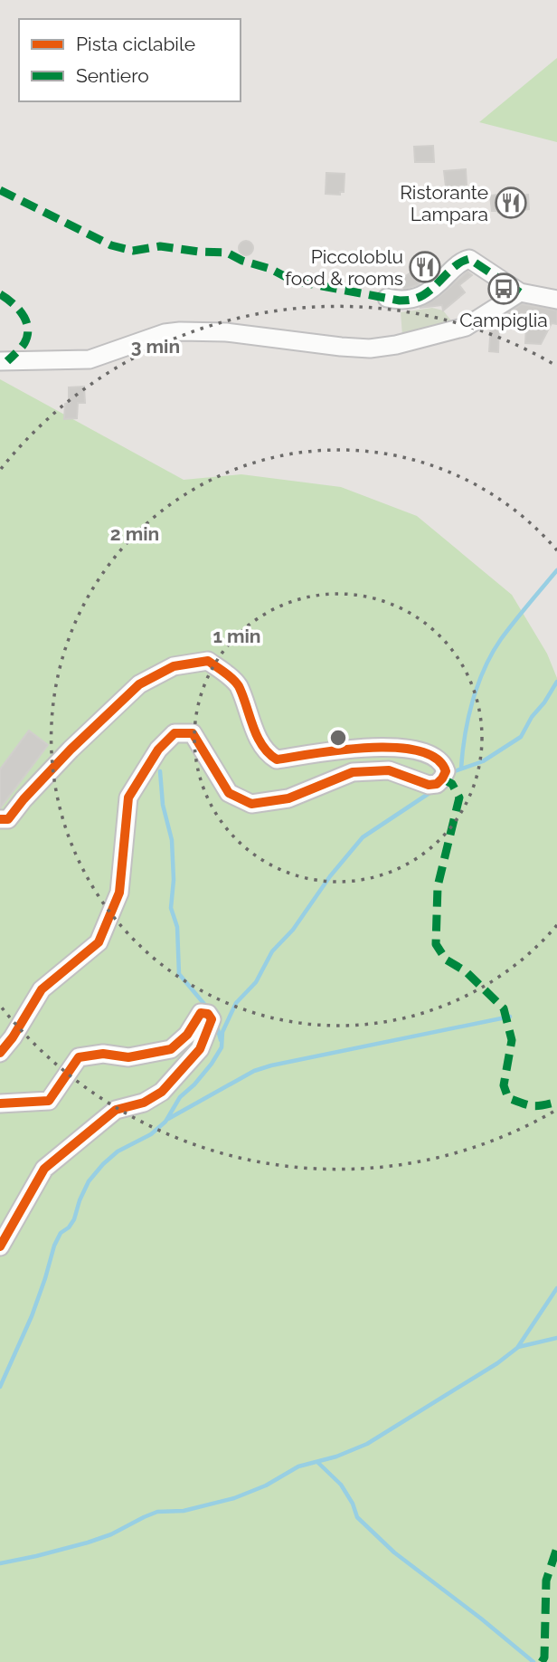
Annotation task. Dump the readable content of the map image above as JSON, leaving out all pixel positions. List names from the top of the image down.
{
  "places": {
    "restaurant": ["Ristorante Lampara", "Piccoloblu food & rooms"],
    "bus stop": ["Campiglia"]
  },
  "legend": ["Pista ciclabile", "Sentiero"],
  "rings": ["3 min", "2 min", "1 min"]
}
